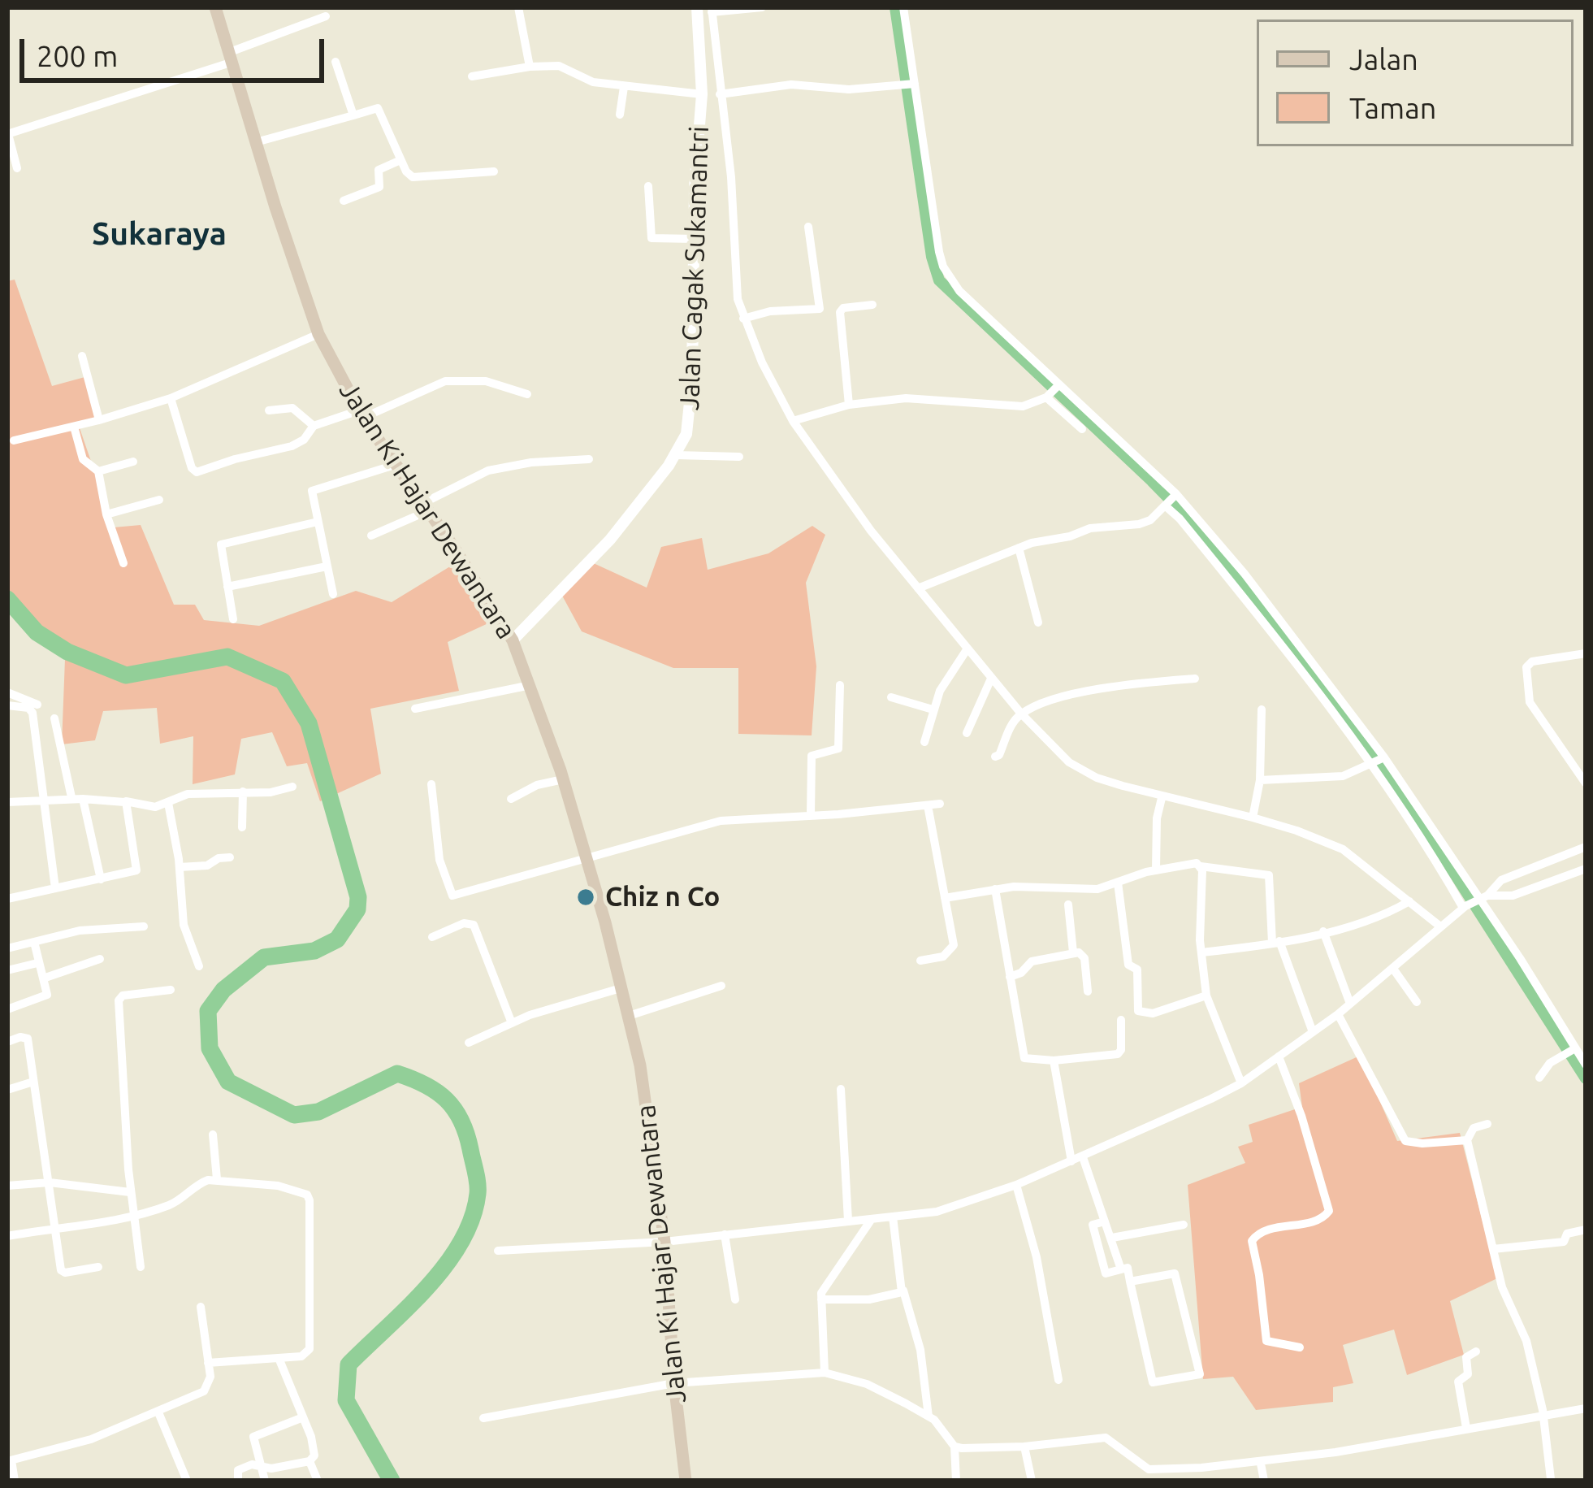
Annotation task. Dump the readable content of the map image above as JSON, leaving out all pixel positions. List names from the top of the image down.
{
  "streets": {
    "main road": ["Jalan Ki Hajar Dewantara"],
    "street": ["Jalan Cagak Sukamantri"]
  },
  "crossings": [
    ["Jalan Cagak Sukamantri", "Jalan Ki Hajar Dewantara"]
  ],
  "districts": ["Sukaraya"],
  "places": ["Chiz n Co"],
  "legend": ["Jalan", "Taman"],
  "scale_bar": "200 m"
}
